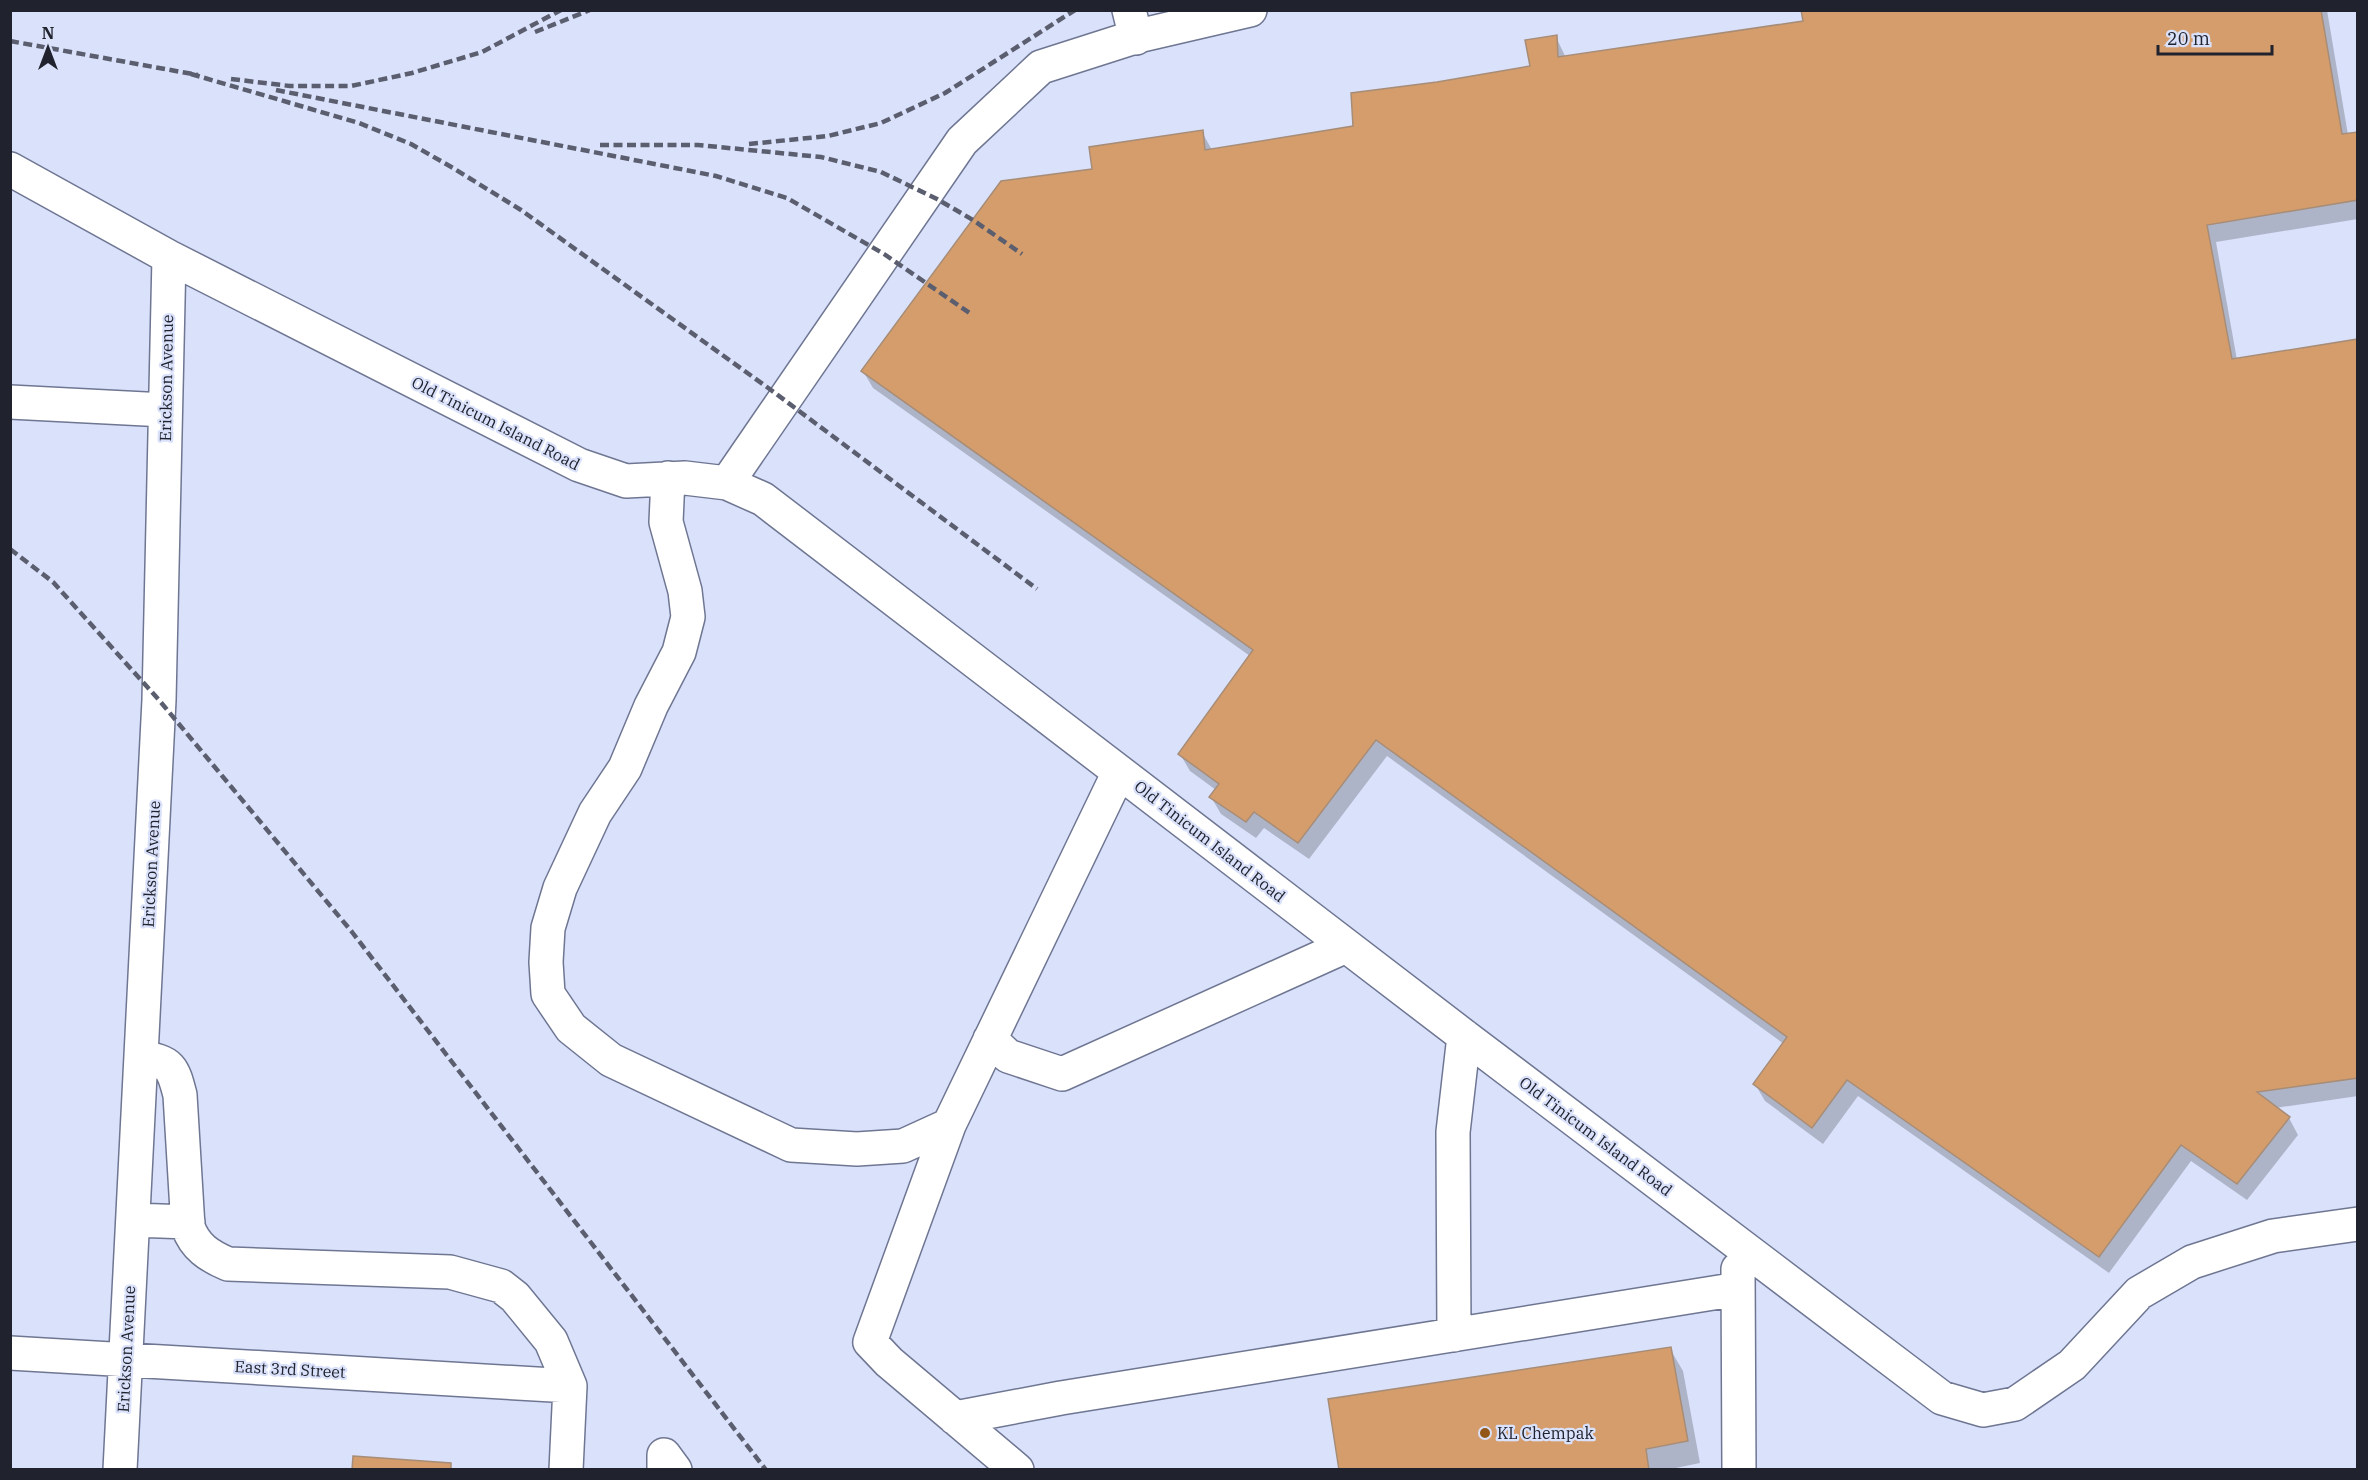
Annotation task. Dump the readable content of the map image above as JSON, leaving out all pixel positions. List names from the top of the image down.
{
  "streets": {
    "street": ["Erickson Avenue", "Old Tinicum Island Road", "East 3rd Street"]
  },
  "crossings": [
    ["Erickson Avenue", "Old Tinicum Island Road"],
    ["Erickson Avenue", "East 3rd Street"]
  ],
  "places": ["KL Chempak"],
  "scale_bar": "20 m",
  "north": "top"
}
